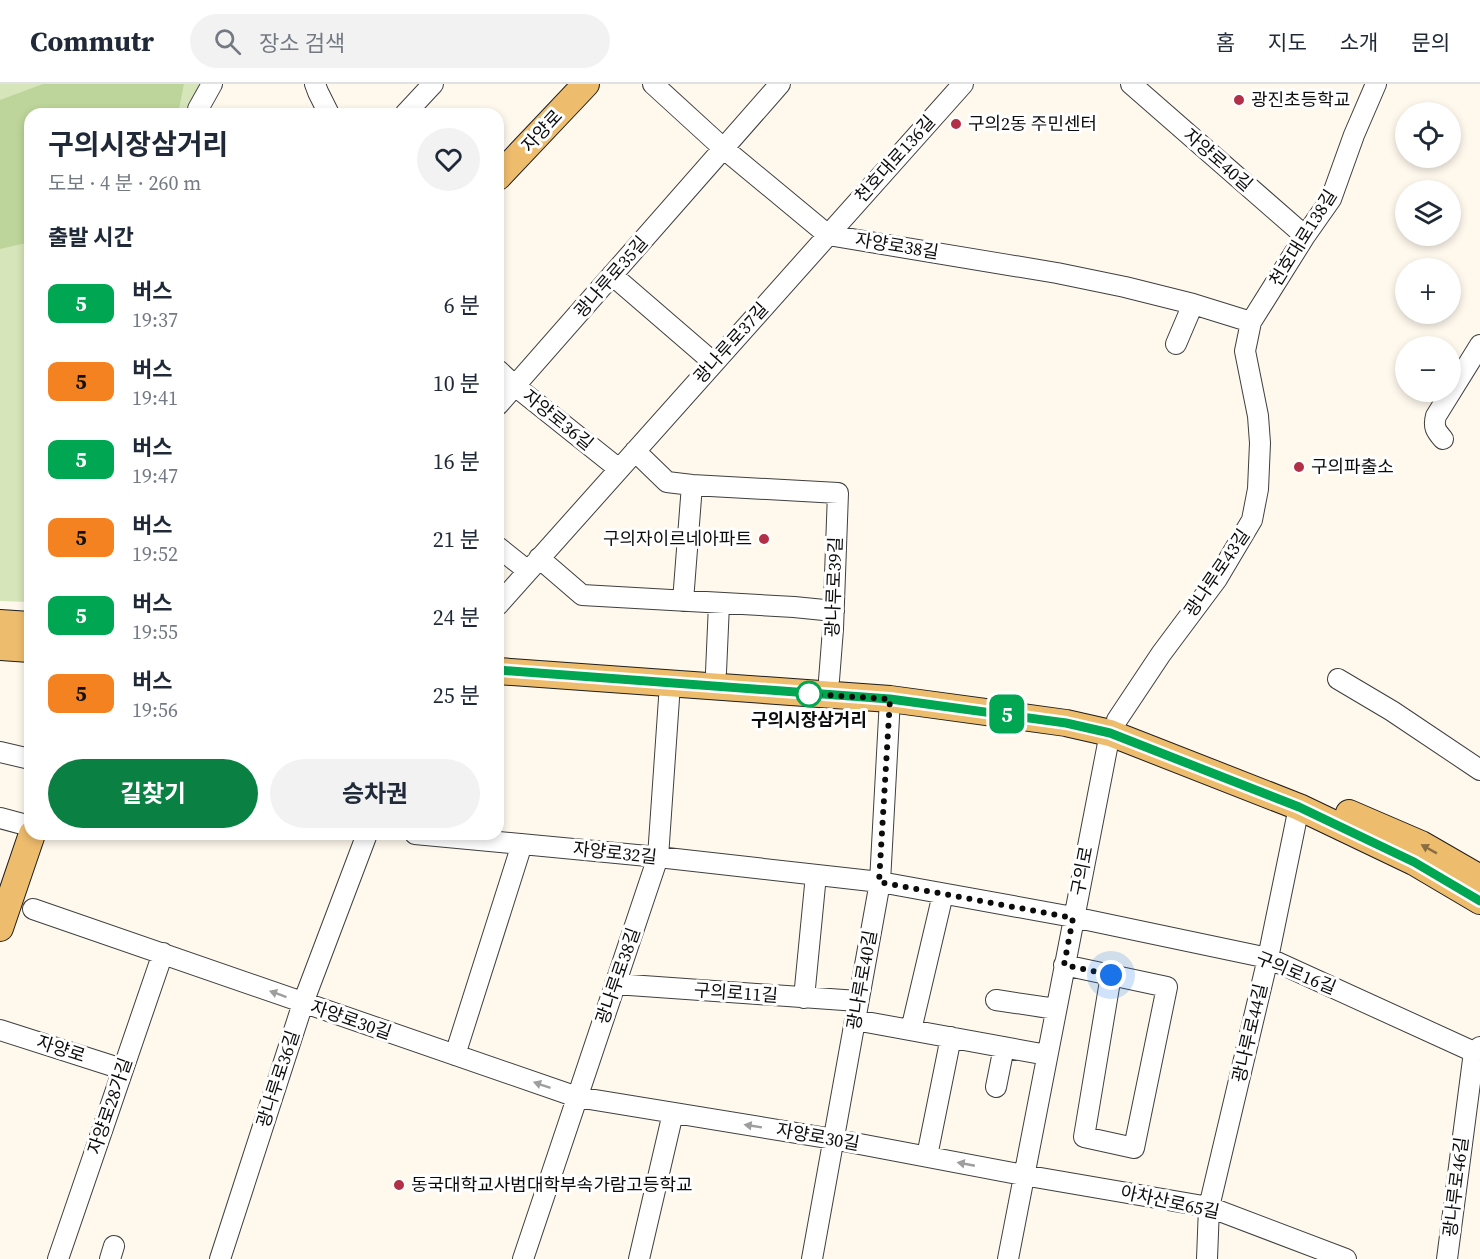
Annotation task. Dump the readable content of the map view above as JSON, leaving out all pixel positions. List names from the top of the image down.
{
  "streets": {
    "main road": ["자양로"],
    "street": [
      "천호대로136길",
      "자양로40길",
      "천호대로138길",
      "자양로38길",
      "광나루로35길",
      "광나루로37길",
      "자양로36길",
      "광나루로43길",
      "광나루로39길",
      "자양로32길",
      "구의로",
      "구의로16길",
      "광나루로38길",
      "광나루로40길",
      "구의로11길",
      "자양로30길",
      "광나루로44길",
      "광나루로36길",
      "자양로28가길",
      "광나루로46길",
      "아차산로65길"
    ]
  },
  "crossings": [
    ["자양로", "자양로28가길"],
    ["천호대로136길", "자양로38길"],
    ["천호대로136길", "광나루로37길"],
    ["자양로40길", "천호대로138길"],
    ["천호대로138길", "자양로38길"],
    ["천호대로138길", "광나루로43길"],
    ["자양로38길", "광나루로37길"],
    ["자양로38길", "광나루로43길"],
    ["광나루로35길", "자양로36길"],
    ["광나루로37길", "자양로36길"],
    ["광나루로43길", "구의로"],
    ["자양로32길", "구의로"],
    ["자양로32길", "구의로16길"],
    ["자양로32길", "광나루로38길"],
    ["자양로32길", "광나루로40길"],
    ["구의로", "구의로16길"],
    ["구의로", "구의로11길"],
    ["구의로", "자양로30길"],
    ["구의로", "아차산로65길"],
    ["구의로16길", "광나루로44길"],
    ["구의로16길", "광나루로46길"],
    ["광나루로38길", "구의로11길"],
    ["광나루로38길", "자양로30길"],
    ["광나루로40길", "구의로11길"],
    ["광나루로40길", "자양로30길"],
    ["자양로30길", "광나루로36길"],
    ["자양로30길", "자양로28가길"],
    ["자양로30길", "아차산로65길"],
    ["광나루로44길", "아차산로65길"]
  ],
  "one_way": ["자양로30길"],
  "places": [
    "광진초등학교",
    "구의2동 주민센터",
    "구의파출소",
    "구의자이르네아파트",
    "구의시장삼거리",
    "동국대학교사범대학부속가람고등학교"
  ],
  "lines": ["bus line 5"],
  "page": {
    "header": "Commutr",
    "search": "장소 검색",
    "nav": [
      "홈",
      "지도",
      "소개",
      "문의"
    ],
    "on_map": "5",
    "map_buttons": ["+", "−"],
    "heading": [
      ["구의시장삼거리", "도보 · 4 분 · 260 m"],
      "출발 시간"
    ],
    "list": [
      {
        "mark": "5",
        "name": "버스",
        "note": "19:37",
        "value": "6 분"
      },
      {
        "mark": "5",
        "name": "버스",
        "note": "19:41",
        "value": "10 분"
      },
      {
        "mark": "5",
        "name": "버스",
        "note": "19:47",
        "value": "16 분"
      },
      {
        "mark": "5",
        "name": "버스",
        "note": "19:52",
        "value": "21 분"
      },
      {
        "mark": "5",
        "name": "버스",
        "note": "19:55",
        "value": "24 분"
      },
      {
        "mark": "5",
        "name": "버스",
        "note": "19:56",
        "value": "25 분"
      }
    ],
    "buttons": ["길찾기", "승차권"]
  }
}
